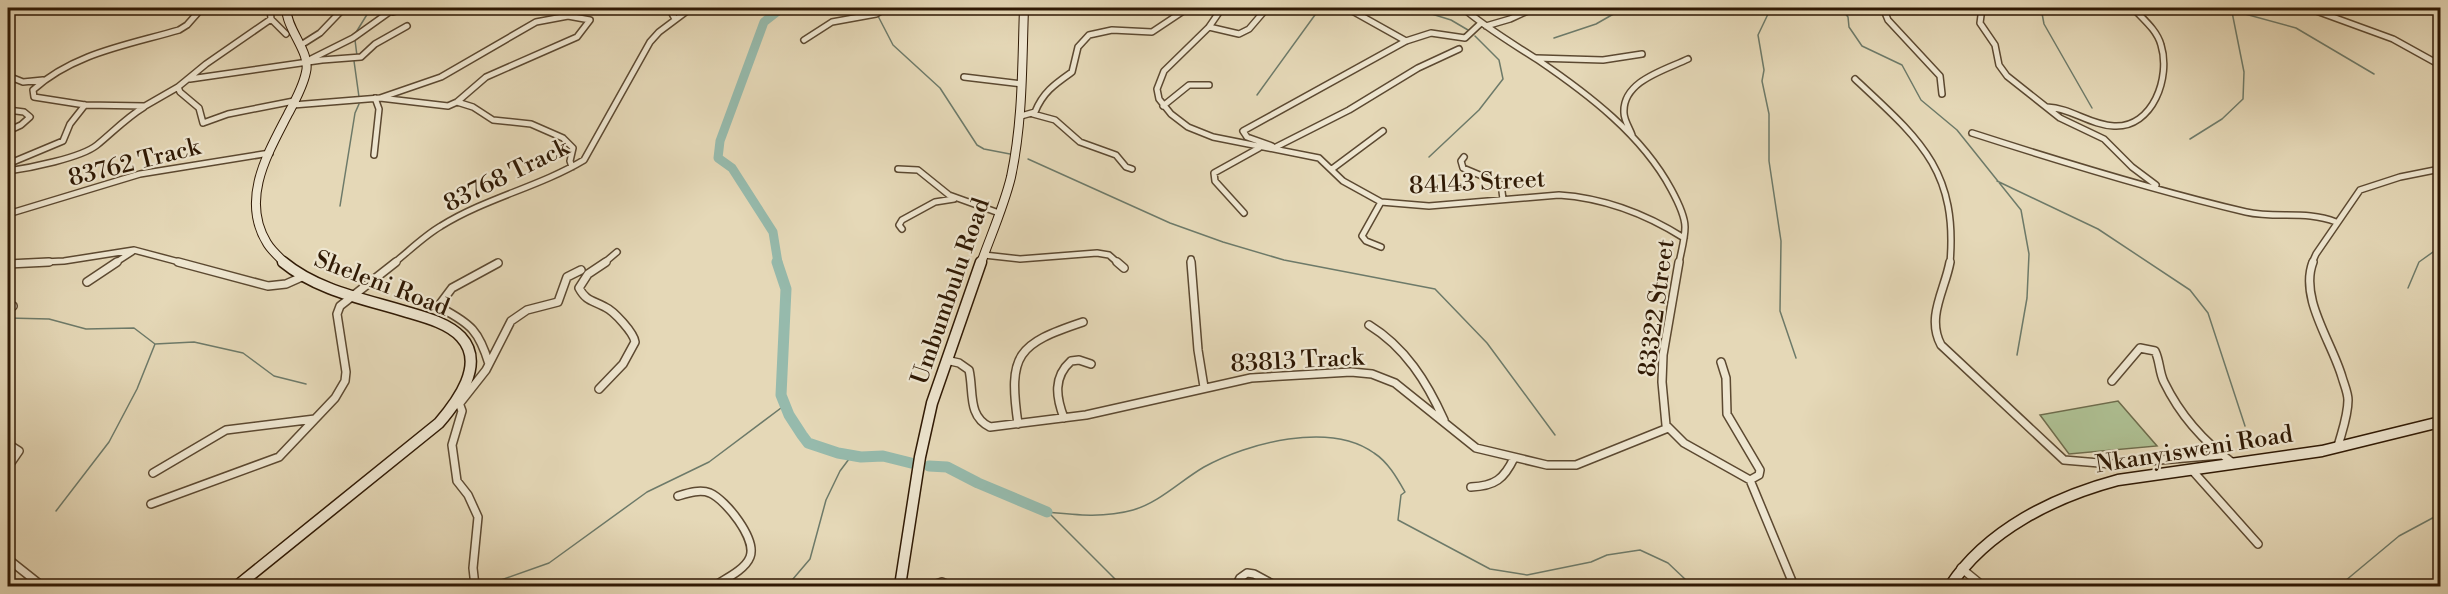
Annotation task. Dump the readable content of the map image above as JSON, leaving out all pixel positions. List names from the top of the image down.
{
  "streets": {
    "street": [
      "83762 Track",
      "83768 Track",
      "84143 Street",
      "Sheleni Road",
      "Umbumbulu Road",
      "83322 Street",
      "83813 Track",
      "Nkanyisweni Road"
    ]
  },
  "crossings": [
    ["83762 Track", "Sheleni Road"],
    ["83768 Track", "Sheleni Road"],
    ["84143 Street", "83322 Street"],
    ["Umbumbulu Road", "83813 Track"],
    ["83322 Street", "83813 Track"]
  ]
}
